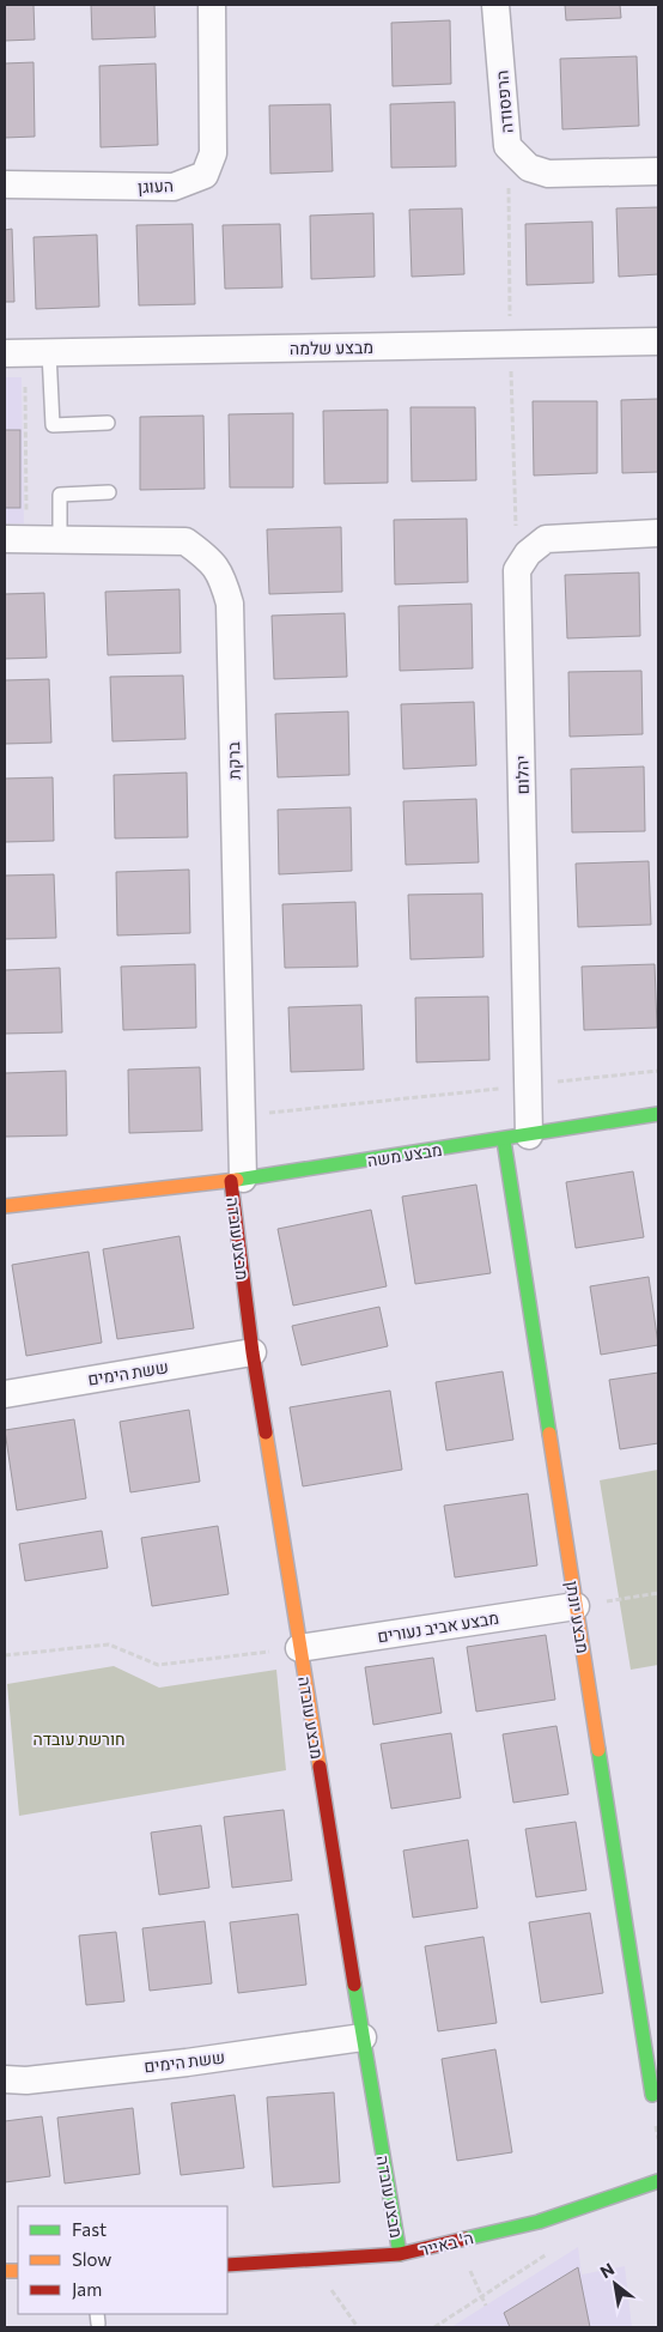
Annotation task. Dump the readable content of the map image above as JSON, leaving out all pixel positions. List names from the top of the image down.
{
  "streets": {
    "street": [
      "הרפסודה",
      "העוגן",
      "מבצע שלמה",
      "ברקת",
      "יהלום",
      "מבצע משה",
      "מבצע עובדה",
      "ששת הימים",
      "מבצע יונתן",
      "מבצע אביב נעורים",
      "ה' באייר"
    ]
  },
  "crossings": [
    ["ברקת", "מבצע משה"],
    ["ברקת", "מבצע עובדה"],
    ["יהלום", "מבצע משה"],
    ["יהלום", "מבצע יונתן"],
    ["מבצע משה", "מבצע עובדה"],
    ["מבצע משה", "מבצע יונתן"],
    ["מבצע עובדה", "ששת הימים"],
    ["מבצע עובדה", "מבצע אביב נעורים"],
    ["מבצע עובדה", "ה' באייר"],
    ["מבצע יונתן", "מבצע אביב נעורים"]
  ],
  "parks": ["חורשת עובדה"],
  "legend": ["Fast", "Slow", "Jam"],
  "north": "top left"
}
